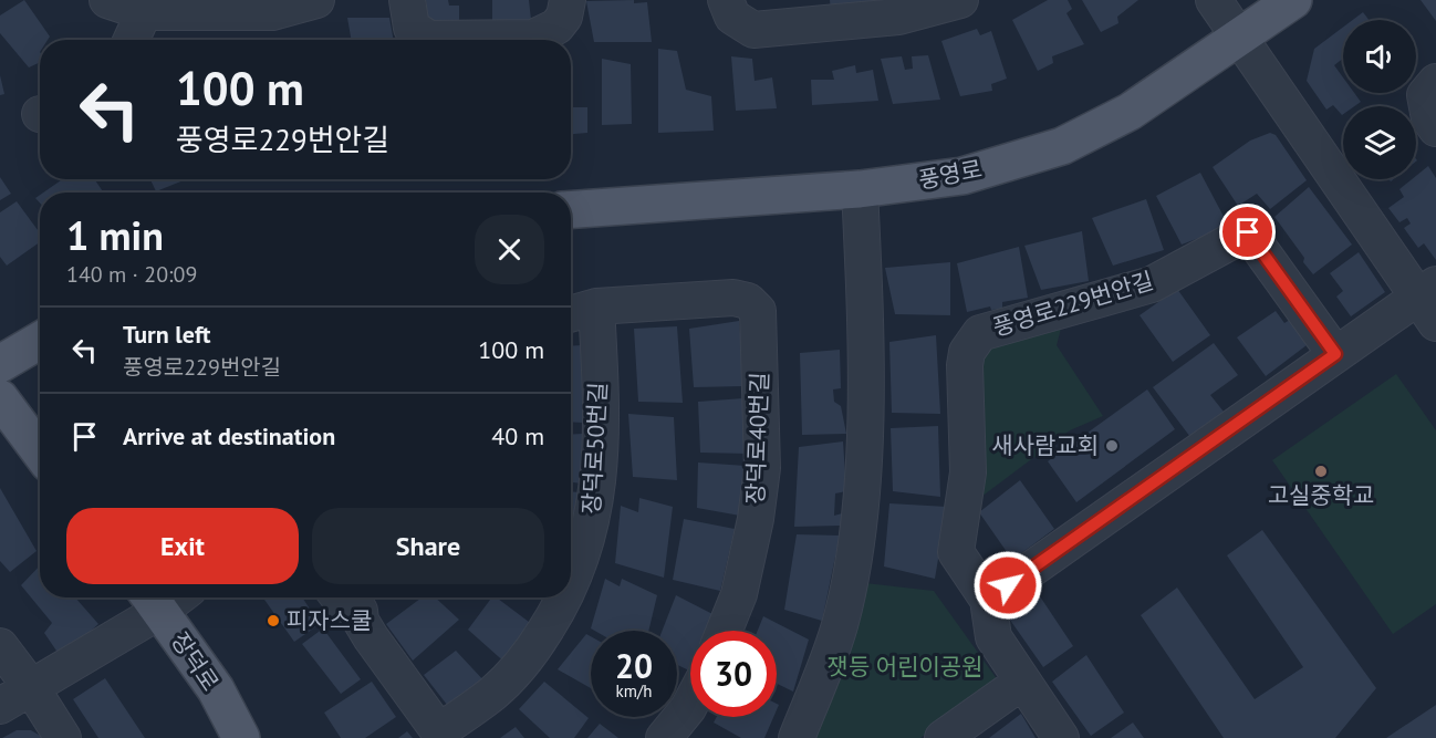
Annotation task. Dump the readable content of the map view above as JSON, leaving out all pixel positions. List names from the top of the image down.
{
  "streets": {
    "main road": ["풍영로", "장덕로"],
    "street": ["풍영로229번안길", "장덕로40번길", "장덕로50번길"]
  },
  "crossings": [
    ["장덕로40번길", "장덕로50번길"]
  ],
  "parks": ["잿등 어린이공원"],
  "places": ["새사람교회", "고실중학교", "피자스쿨"],
  "page": {
    "turn": ["100 m", "풍영로229번안길"],
    "heading": ["1 min", "140 m · 20:09"],
    "list": [
      {
        "name": "Turn left",
        "note": "풍영로229번안길",
        "value": "100 m"
      },
      {
        "name": "Arrive at destination",
        "value": "40 m"
      }
    ],
    "buttons": ["Exit", "Share"],
    "speed": "20 km/h",
    "limit": "30"
  }
}
